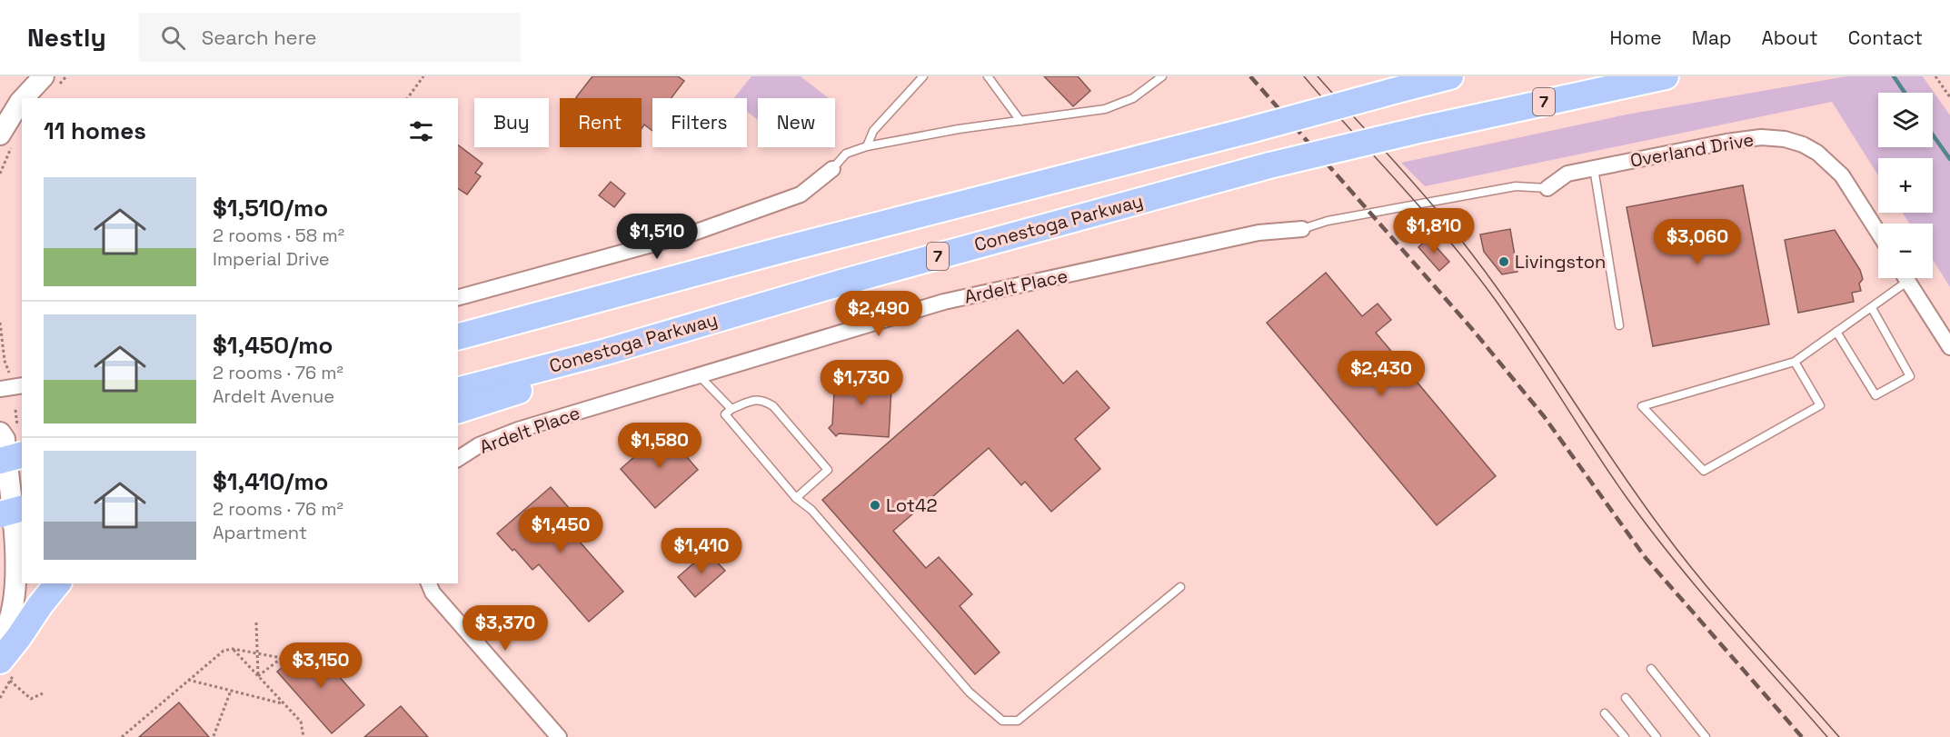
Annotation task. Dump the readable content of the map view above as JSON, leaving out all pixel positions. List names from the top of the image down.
{
  "streets": {
    "highway": ["7", "Conestoga Parkway"],
    "street": ["Overland Drive", "Ardelt Place"]
  },
  "places": ["Livingston", "Lot42"],
  "page": {
    "header": "Nestly",
    "search": "Search here",
    "nav": [
      "Home",
      "Map",
      "About",
      "Contact"
    ],
    "map_buttons": ["+", "−"],
    "chip": [
      "Buy",
      "Rent",
      "Filters",
      "New"
    ],
    "heading": "11 homes",
    "list": [
      {
        "name": "$1,510/mo",
        "note": "2 rooms · 58 m² · Imperial Drive"
      },
      {
        "name": "$1,450/mo",
        "note": "2 rooms · 76 m² · Ardelt Avenue"
      },
      {
        "name": "$1,410/mo",
        "note": "2 rooms · 76 m² · Apartment"
      }
    ],
    "price": [
      "$1,810",
      "$1,510",
      "$3,060",
      "$2,490",
      "$2,430",
      "$1,730",
      "$1,580",
      "$1,450",
      "$1,410",
      "$3,370",
      "$3,150"
    ]
  }
}
